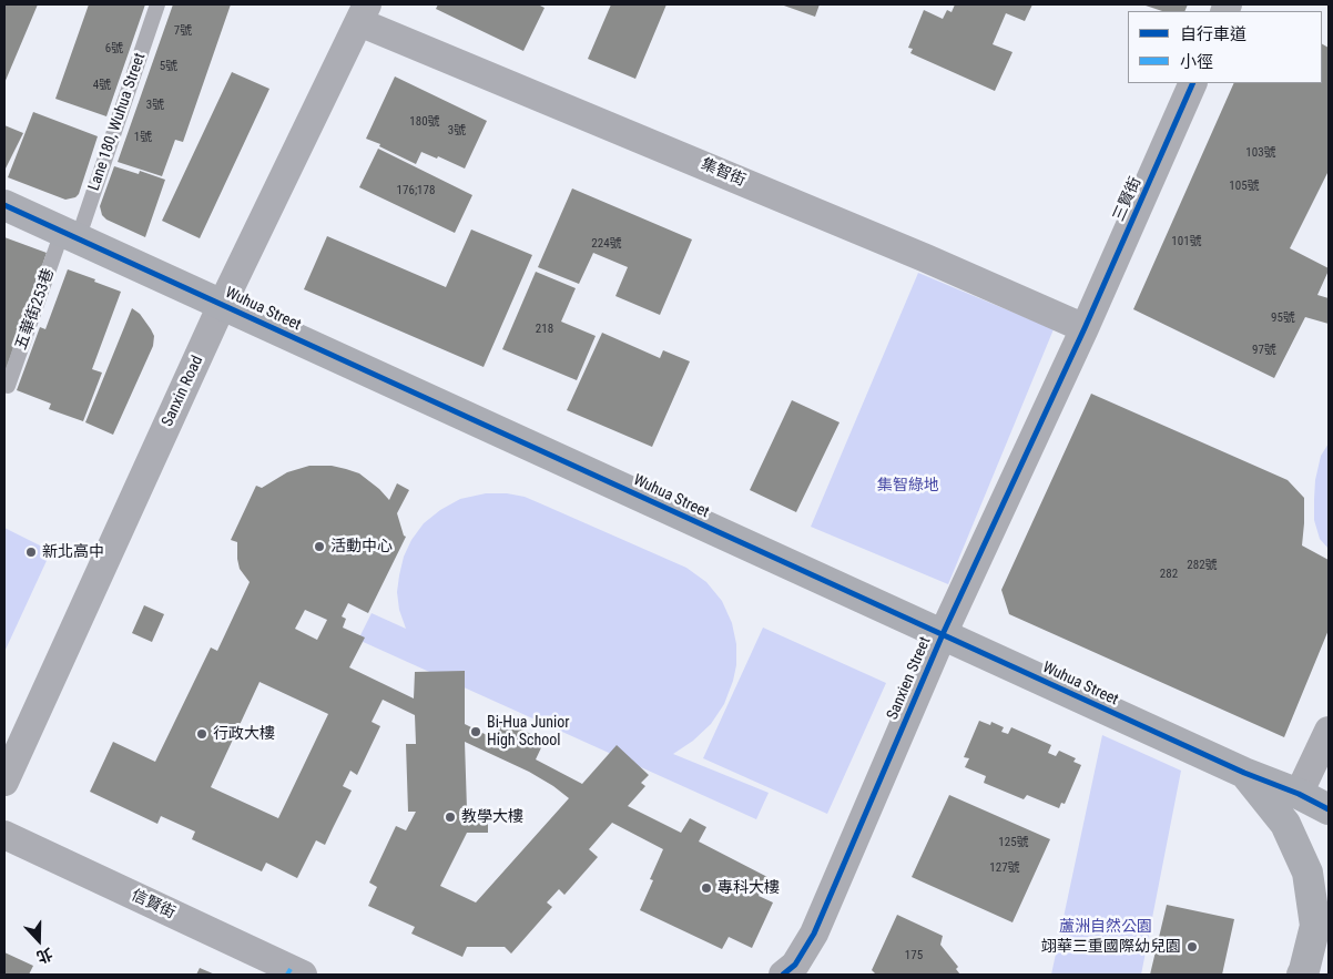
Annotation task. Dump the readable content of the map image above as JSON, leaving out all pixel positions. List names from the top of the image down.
{
  "streets": {
    "street": [
      "集智街",
      "三賢街",
      "Wuhua Street",
      "Sanxin Road",
      "Sanxien Street",
      "信賢街"
    ],
    "lane": ["Lane 180, Wuhua Street", "五華街253巷"]
  },
  "crossings": [
    ["Lane 180, Wuhua Street", "五華街253巷"],
    ["Lane 180, Wuhua Street", "Wuhua Street"],
    ["集智街", "三賢街"],
    ["集智街", "Sanxin Road"],
    ["集智街", "Sanxien Street"],
    ["三賢街", "Sanxien Street"],
    ["五華街253巷", "Wuhua Street"],
    ["Wuhua Street", "Sanxin Road"],
    ["Wuhua Street", "Sanxien Street"]
  ],
  "parks": ["集智綠地", "蘆洲自然公園"],
  "places": [
    "活動中心",
    "新北高中",
    "Bi-Hua Junior High School",
    "行政大樓",
    "教學大樓",
    "專科大樓",
    "翊華三重國際幼兒園"
  ],
  "house_numbers": [
    "7號",
    "6號",
    "5號",
    "4號",
    "3號",
    "180號",
    "3號",
    "1號",
    "103號",
    "105號",
    "176;178",
    "101號",
    "224號",
    "95號",
    "218",
    "97號",
    "282號",
    "282",
    "125號",
    "127號",
    "175"
  ],
  "legend": ["自行車道", "小徑"],
  "north": "bottom"
}
